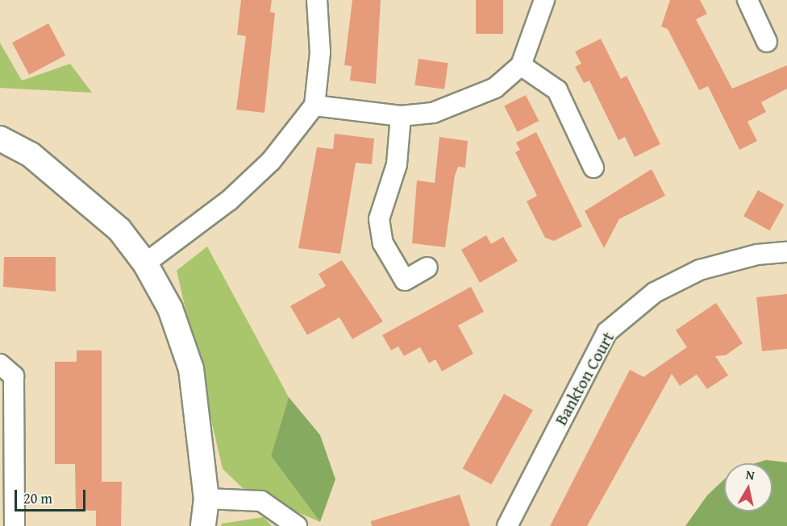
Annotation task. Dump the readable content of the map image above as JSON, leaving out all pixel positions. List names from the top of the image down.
{
  "streets": {
    "street": ["Bankton Court"]
  },
  "scale_bar": "20 m",
  "north": "top"
}
